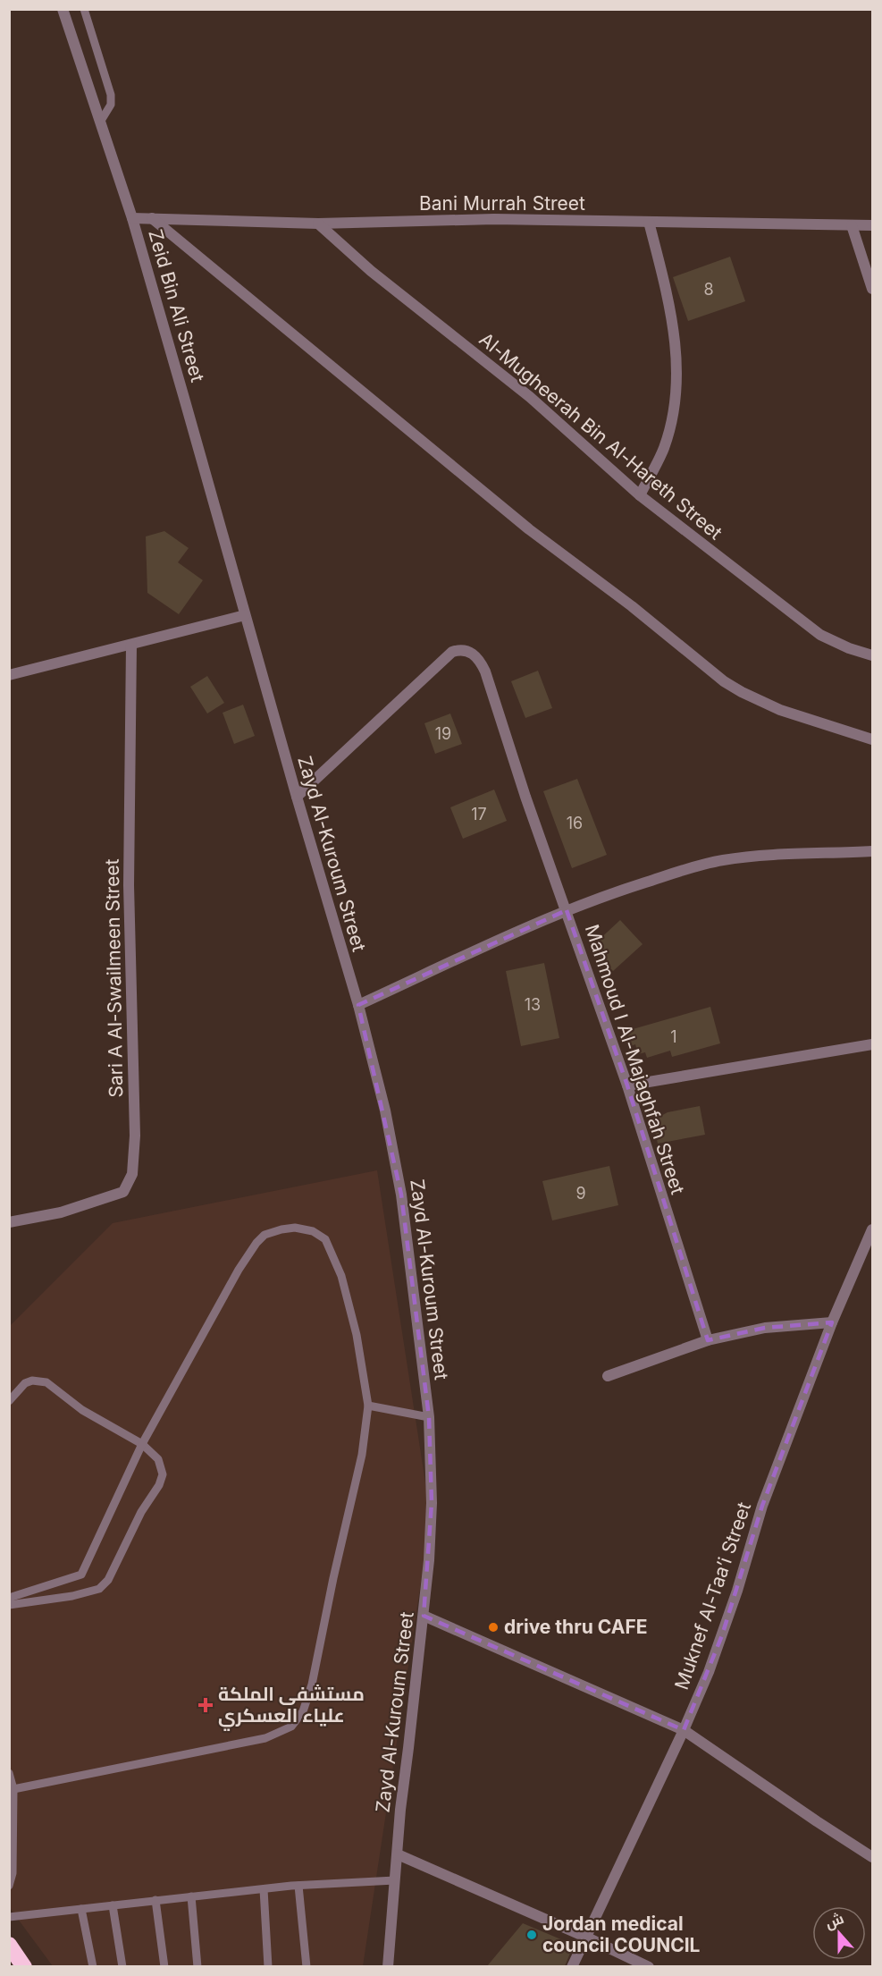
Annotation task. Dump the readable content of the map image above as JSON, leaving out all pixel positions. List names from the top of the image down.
{
  "streets": {
    "street": [
      "Bani Murrah Street",
      "Zeid Bin Ali Street",
      "Al-Mugheerah Bin Al-Hareth Street",
      "Zayd Al-Kuroum Street",
      "Sari A Al-Swailmeen Street",
      "Mahmoud I Al-Majaghfah Street",
      "Muknef Al-Taa’i Street"
    ]
  },
  "crossings": [
    ["Bani Murrah Street", "Zeid Bin Ali Street"],
    ["Bani Murrah Street", "Al-Mugheerah Bin Al-Hareth Street"],
    ["Zeid Bin Ali Street", "Zayd Al-Kuroum Street"],
    ["Zayd Al-Kuroum Street", "Mahmoud I Al-Majaghfah Street"]
  ],
  "places": {
    "other": ["drive thru CAFE", "Jordan medical council COUNCIL"],
    "health": ["مستشفى الملكة علياء العسكري"]
  },
  "house_numbers": [
    "8",
    "19",
    "17",
    "16",
    "13",
    "1",
    "9"
  ],
  "north": "top"
}
